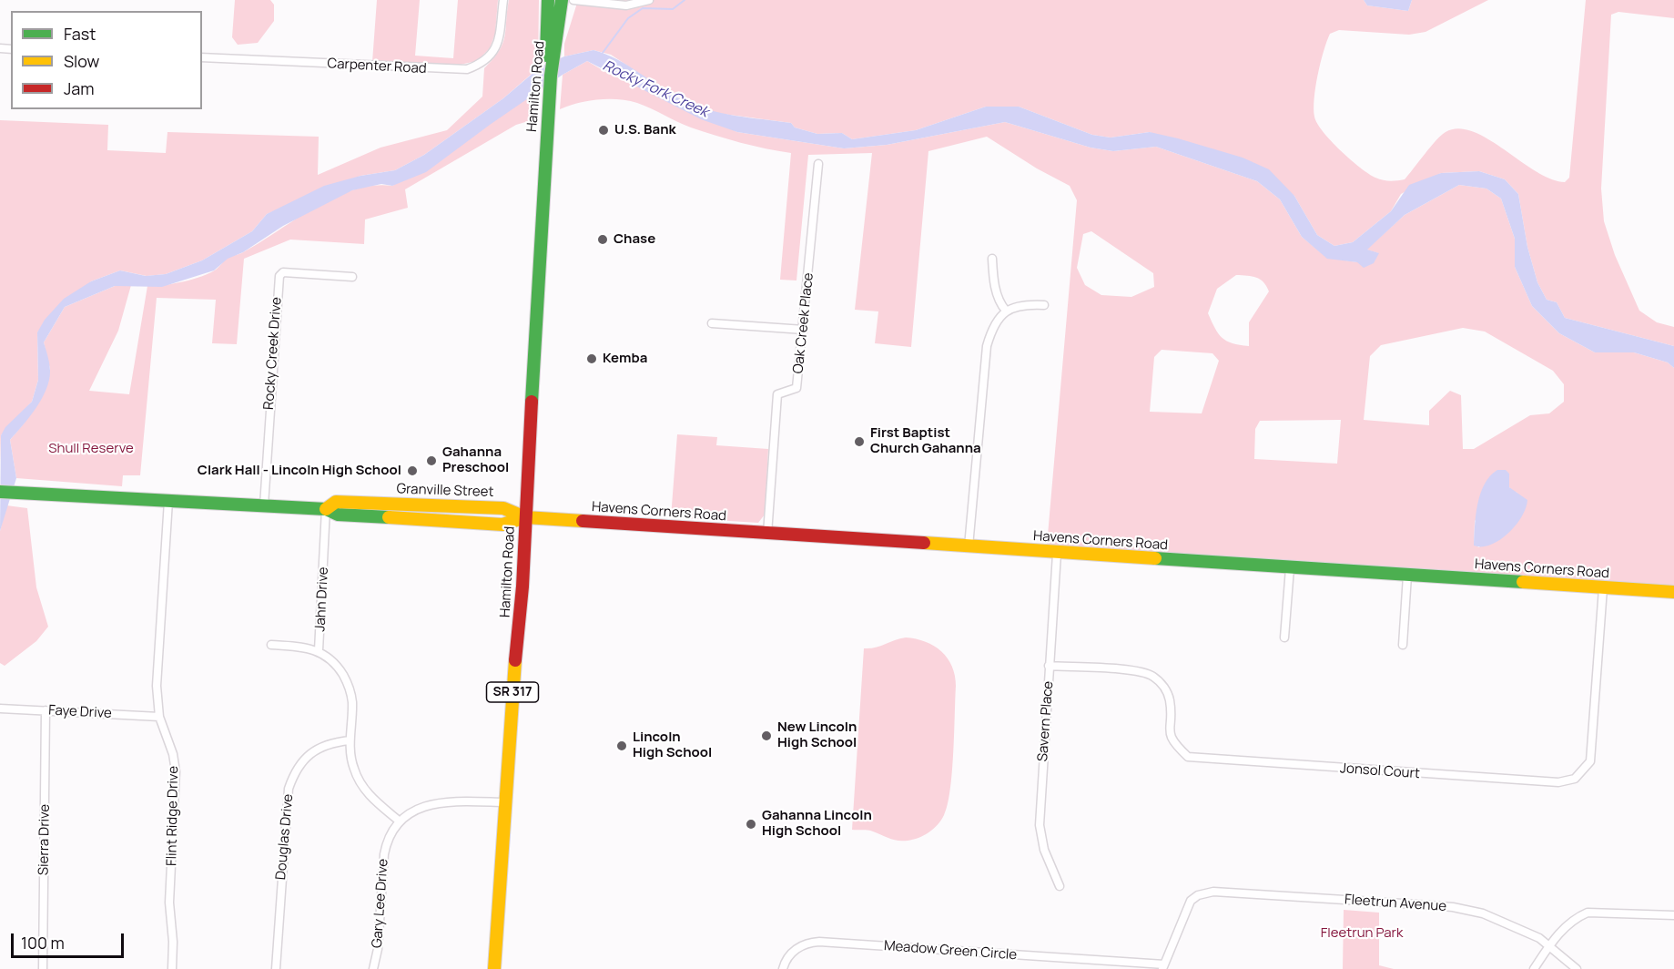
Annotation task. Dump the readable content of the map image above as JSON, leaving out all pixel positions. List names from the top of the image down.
{
  "streets": {
    "main road": ["Hamilton Road", "Havens Corners Road", "SR 317"],
    "street": [
      "Carpenter Road",
      "Oak Creek Place",
      "Rocky Creek Drive",
      "Jahn Drive",
      "Faye Drive",
      "Savern Place",
      "Jonsol Court",
      "Flint Ridge Drive",
      "Douglas Drive",
      "Sierra Drive",
      "Gary Lee Drive",
      "Fleetrun Avenue",
      "Meadow Green Circle"
    ]
  },
  "crossings": [
    ["Hamilton Road", "Havens Corners Road"],
    ["Hamilton Road", "Gary Lee Drive"],
    ["Oak Creek Place", "Havens Corners Road"],
    ["Havens Corners Road", "Savern Place"],
    ["Havens Corners Road", "Jonsol Court"],
    ["Jahn Drive", "Douglas Drive"],
    ["Jahn Drive", "Gary Lee Drive"],
    ["Faye Drive", "Flint Ridge Drive"],
    ["Faye Drive", "Sierra Drive"],
    ["Savern Place", "Jonsol Court"],
    ["Fleetrun Avenue", "Meadow Green Circle"]
  ],
  "water": ["Rocky Fork Creek"],
  "parks": ["Shull Reserve", "Fleetrun Park"],
  "places": [
    "U.S. Bank",
    "Chase",
    "Kemba",
    "First Baptist Church Gahanna",
    "Gahanna Preschool",
    "Clark Hall - Lincoln High School",
    "New Lincoln High School",
    "Lincoln High School",
    "Gahanna Lincoln High School"
  ],
  "legend": ["Fast", "Slow", "Jam"],
  "scale_bar": "100 m"
}
